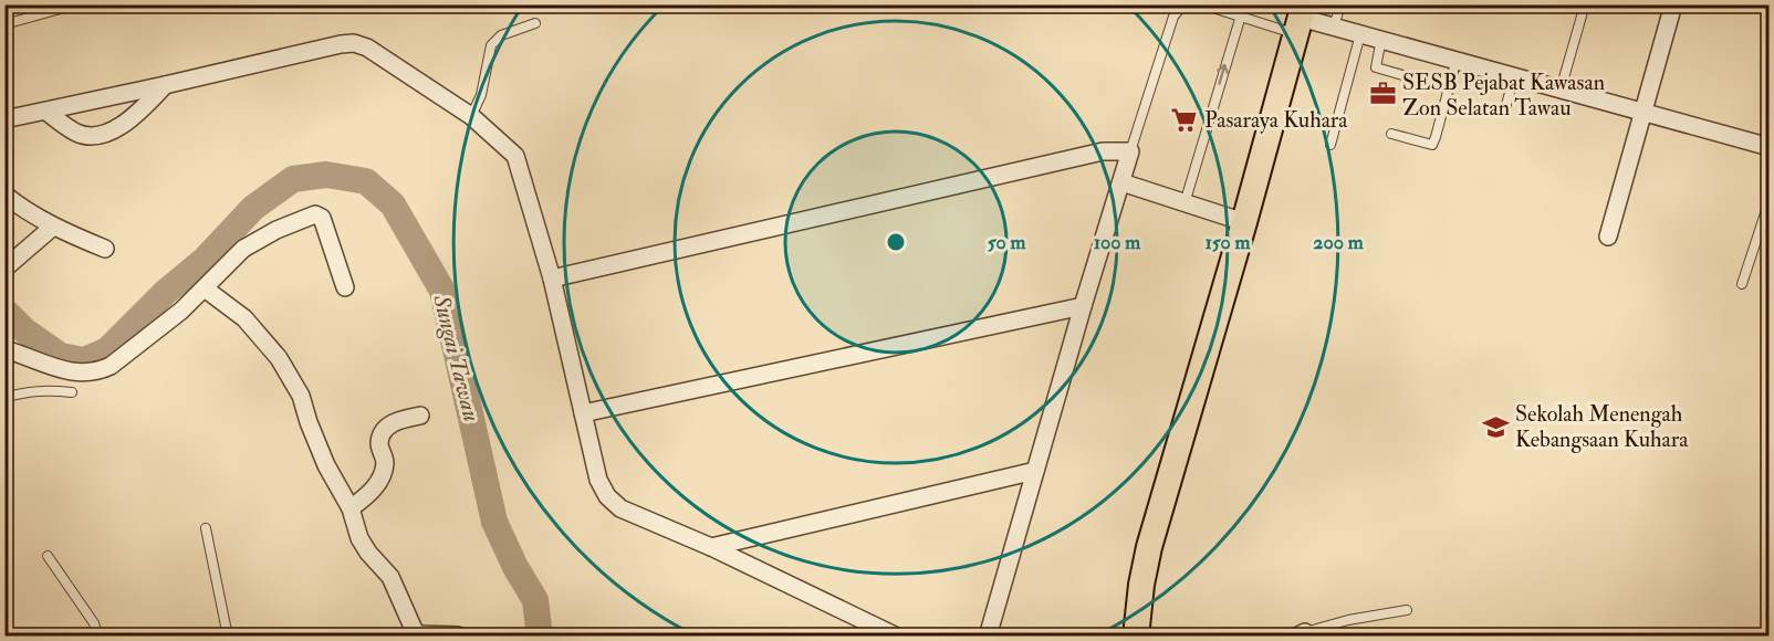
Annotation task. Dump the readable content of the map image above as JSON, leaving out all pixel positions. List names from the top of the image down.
{
  "water": ["Sungai Tawau"],
  "places": {
    "office": ["SESB Pejabat Kawasan Zon Selatan Tawau"],
    "supermarket": ["Pasaraya Kuhara"],
    "school or university": ["Sekolah Menengah Kebangsaan Kuhara"]
  },
  "rings": [
    "50 m",
    "100 m",
    "150 m",
    "200 m"
  ]
}
